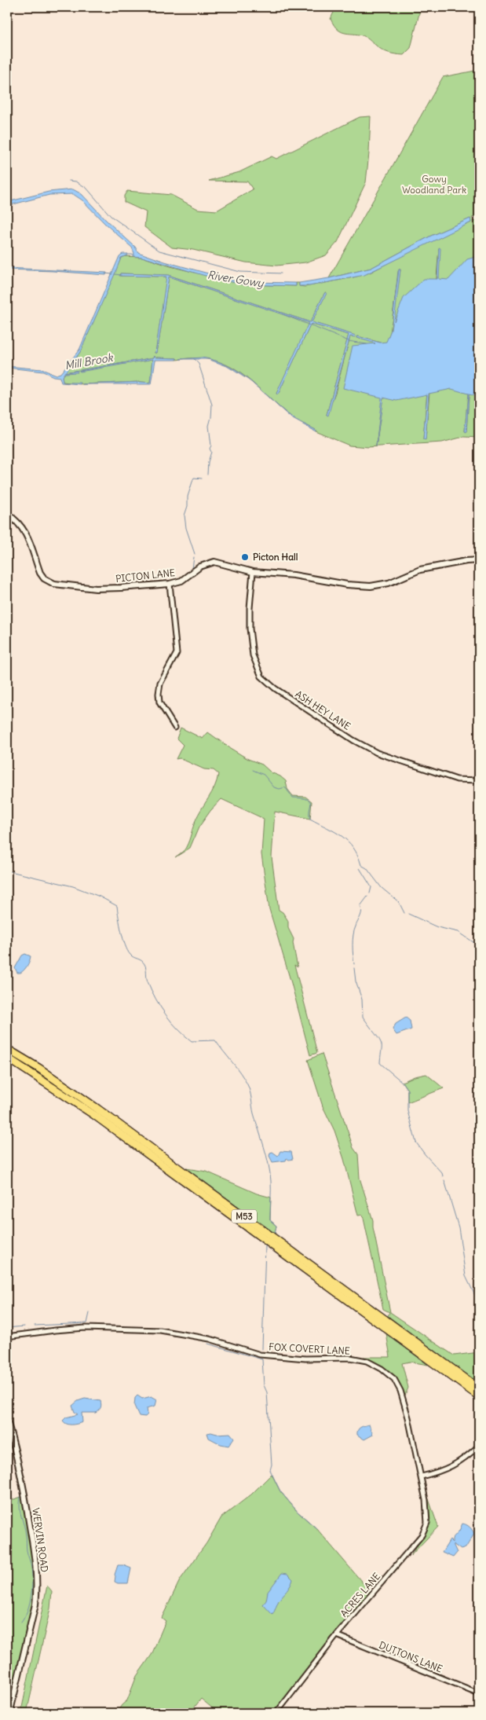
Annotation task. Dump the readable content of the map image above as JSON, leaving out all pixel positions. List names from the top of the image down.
{
  "streets": {
    "highway": ["M53"],
    "street": [
      "PICTON LANE",
      "ASH HEY LANE",
      "FOX COVERT LANE",
      "WERVIN ROAD",
      "ACRES LANE",
      "DUTTONS LANE"
    ]
  },
  "crossings": [
    ["PICTON LANE", "ASH HEY LANE"],
    ["FOX COVERT LANE", "ACRES LANE"],
    ["ACRES LANE", "DUTTONS LANE"]
  ],
  "water": ["River Gowy", "Mill Brook"],
  "parks": ["Gowy Woodland Park"],
  "places": ["Picton Hall"]
}
